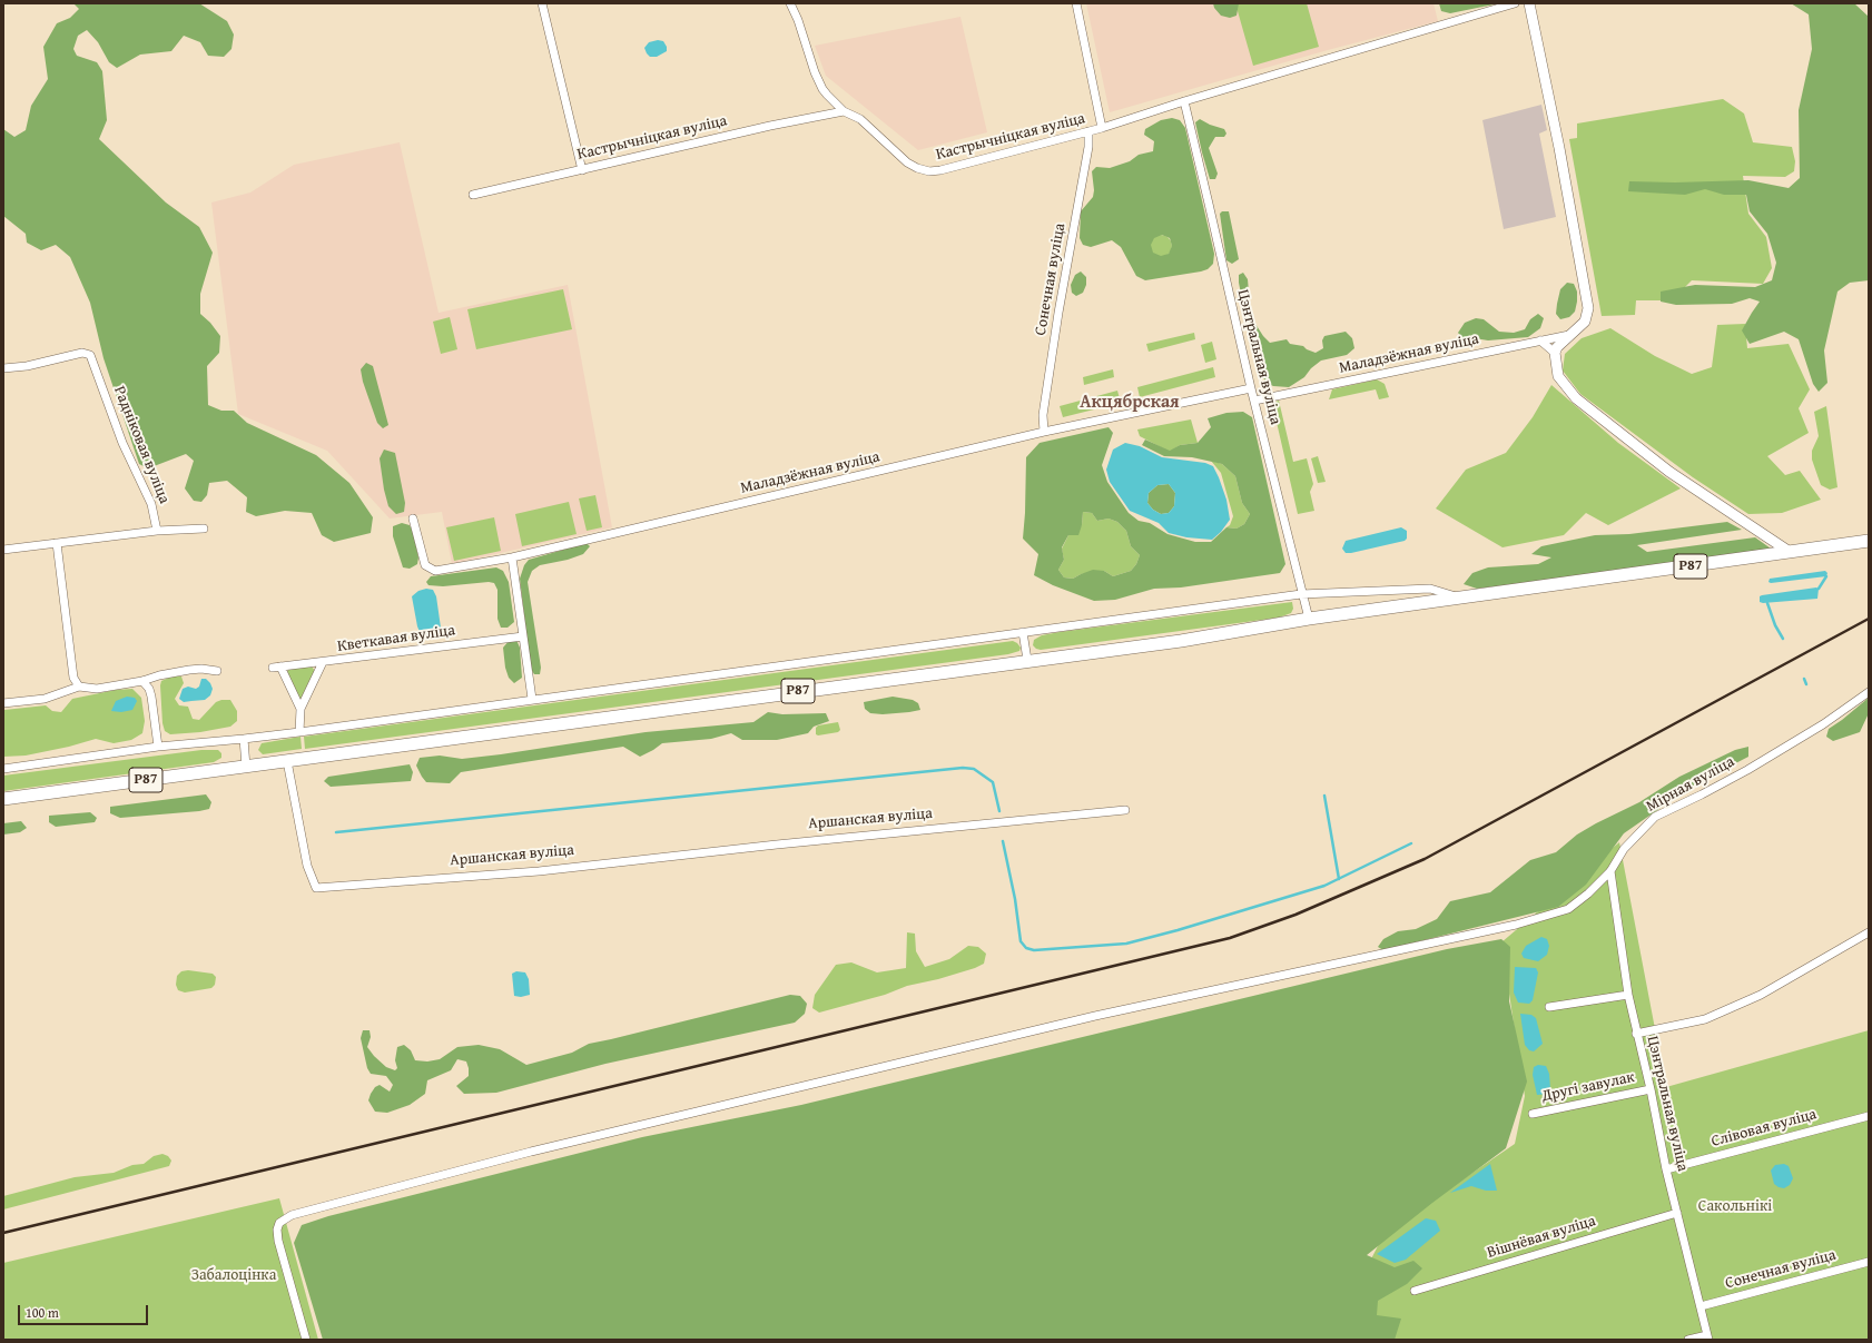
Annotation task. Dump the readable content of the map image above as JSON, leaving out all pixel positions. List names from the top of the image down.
{
  "streets": {
    "main road": ["Р87"],
    "street": [
      "Кастрычніцкая вуліца",
      "Сонечная вуліца",
      "Маладзёжная вуліца",
      "Цэнтральная вуліца",
      "Радніковая вуліца",
      "Кветкавая вуліца",
      "Мірная вуліца",
      "Аршанская вуліца",
      "Другі завулак",
      "Слівовая вуліца",
      "Вішнёвая вуліца"
    ]
  },
  "crossings": [
    ["Кастрычніцкая вуліца", "Сонечная вуліца"],
    ["Кастрычніцкая вуліца", "Цэнтральная вуліца"],
    ["Сонечная вуліца", "Маладзёжная вуліца"],
    ["Сонечная вуліца", "Цэнтральная вуліца"],
    ["Маладзёжная вуліца", "Цэнтральная вуліца"],
    ["Цэнтральная вуліца", "Р87"],
    ["Цэнтральная вуліца", "Мірная вуліца"],
    ["Цэнтральная вуліца", "Другі завулак"],
    ["Цэнтральная вуліца", "Слівовая вуліца"],
    ["Цэнтральная вуліца", "Вішнёвая вуліца"],
    ["Р87", "Аршанская вуліца"]
  ],
  "districts": ["Акцябрская"],
  "parks": ["Сакольнікі", "Забалоцінка"],
  "scale_bar": "100 m"
}
